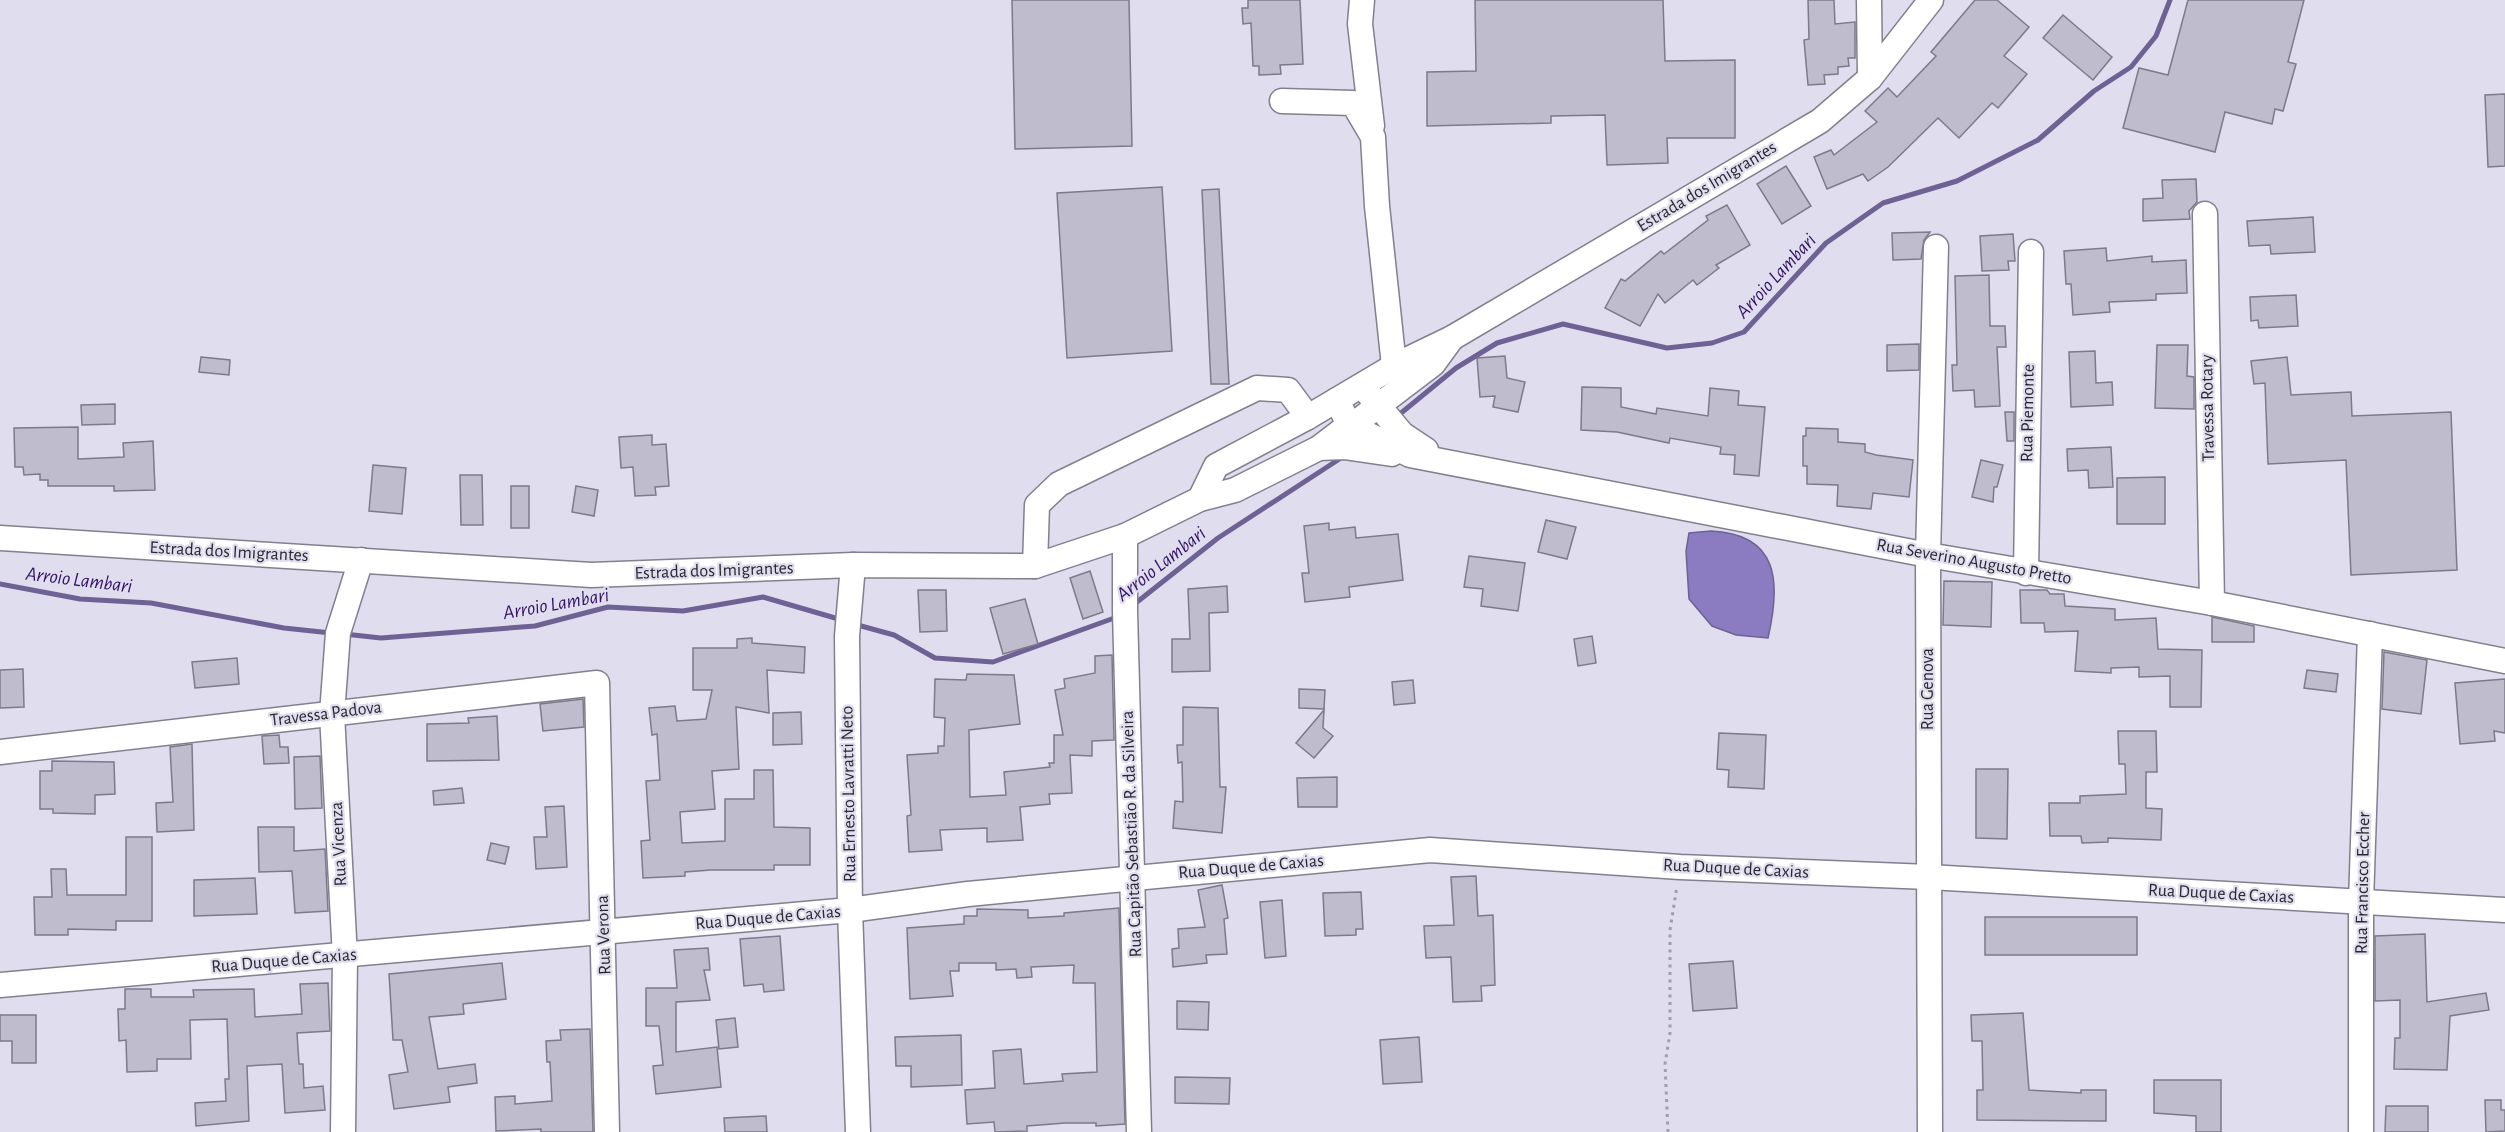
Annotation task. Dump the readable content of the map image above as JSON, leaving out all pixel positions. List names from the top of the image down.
{
  "streets": {
    "street": [
      "Estrada dos Imigrantes",
      "Travessa Rotary",
      "Rua Piemonte",
      "Rua Severino Augusto Pretto",
      "Rua Genova",
      "Travessa Padova",
      "Rua Ernesto Lavratti Neto",
      "Rua Capitão Sebastião R. da Silveira",
      "Rua Vicenza",
      "Rua Duque de Caxias",
      "Rua Francisco Eccher",
      "Rua Verona"
    ]
  },
  "crossings": [
    ["Estrada dos Imigrantes", "Rua Severino Augusto Pretto"],
    ["Estrada dos Imigrantes", "Rua Ernesto Lavratti Neto"],
    ["Estrada dos Imigrantes", "Rua Capitão Sebastião R. da Silveira"],
    ["Estrada dos Imigrantes", "Rua Vicenza"],
    ["Travessa Rotary", "Rua Severino Augusto Pretto"],
    ["Rua Piemonte", "Rua Severino Augusto Pretto"],
    ["Rua Severino Augusto Pretto", "Rua Genova"],
    ["Rua Severino Augusto Pretto", "Rua Francisco Eccher"],
    ["Rua Genova", "Rua Duque de Caxias"],
    ["Travessa Padova", "Rua Vicenza"],
    ["Travessa Padova", "Rua Verona"],
    ["Rua Ernesto Lavratti Neto", "Rua Duque de Caxias"],
    ["Rua Capitão Sebastião R. da Silveira", "Rua Duque de Caxias"],
    ["Rua Vicenza", "Rua Duque de Caxias"],
    ["Rua Duque de Caxias", "Rua Francisco Eccher"],
    ["Rua Duque de Caxias", "Rua Verona"]
  ],
  "water": ["Arroio Lambari"]
}
